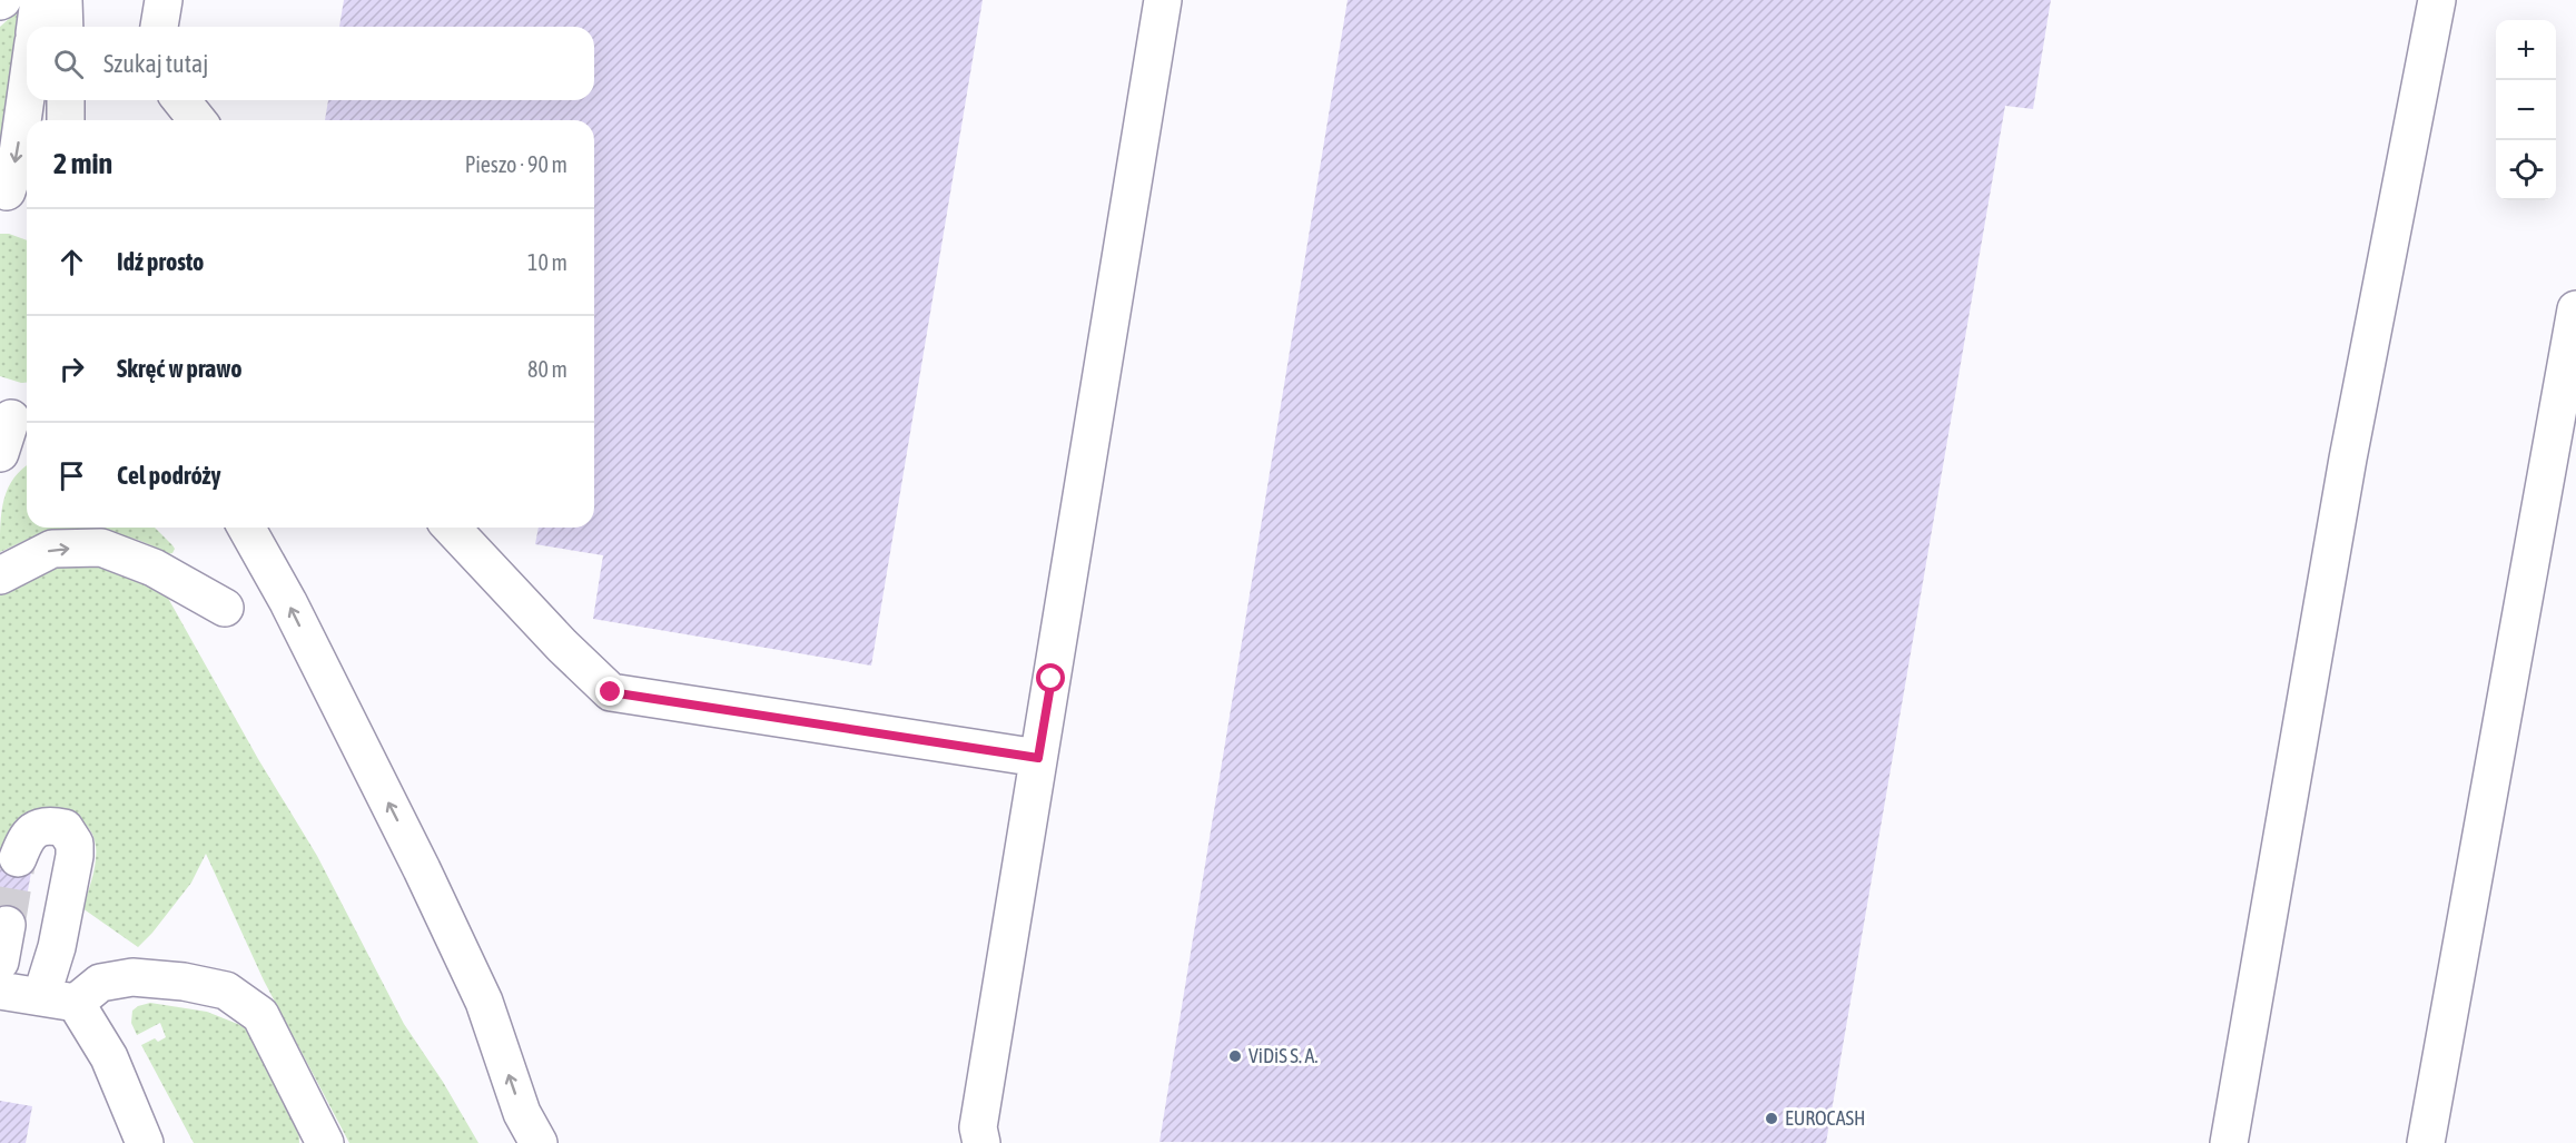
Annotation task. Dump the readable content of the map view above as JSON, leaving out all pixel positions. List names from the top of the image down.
{
  "places": ["ViDiS S. A.", "EUROCASH"],
  "page": {
    "map_buttons": ["+", "−"],
    "search": "Szukaj tutaj",
    "heading": ["2 min", "Pieszo · 90 m"],
    "list": [
      ["Idź prosto", "10 m"],
      ["Skręć w prawo", "80 m"],
      "Cel podróży"
    ]
  }
}
